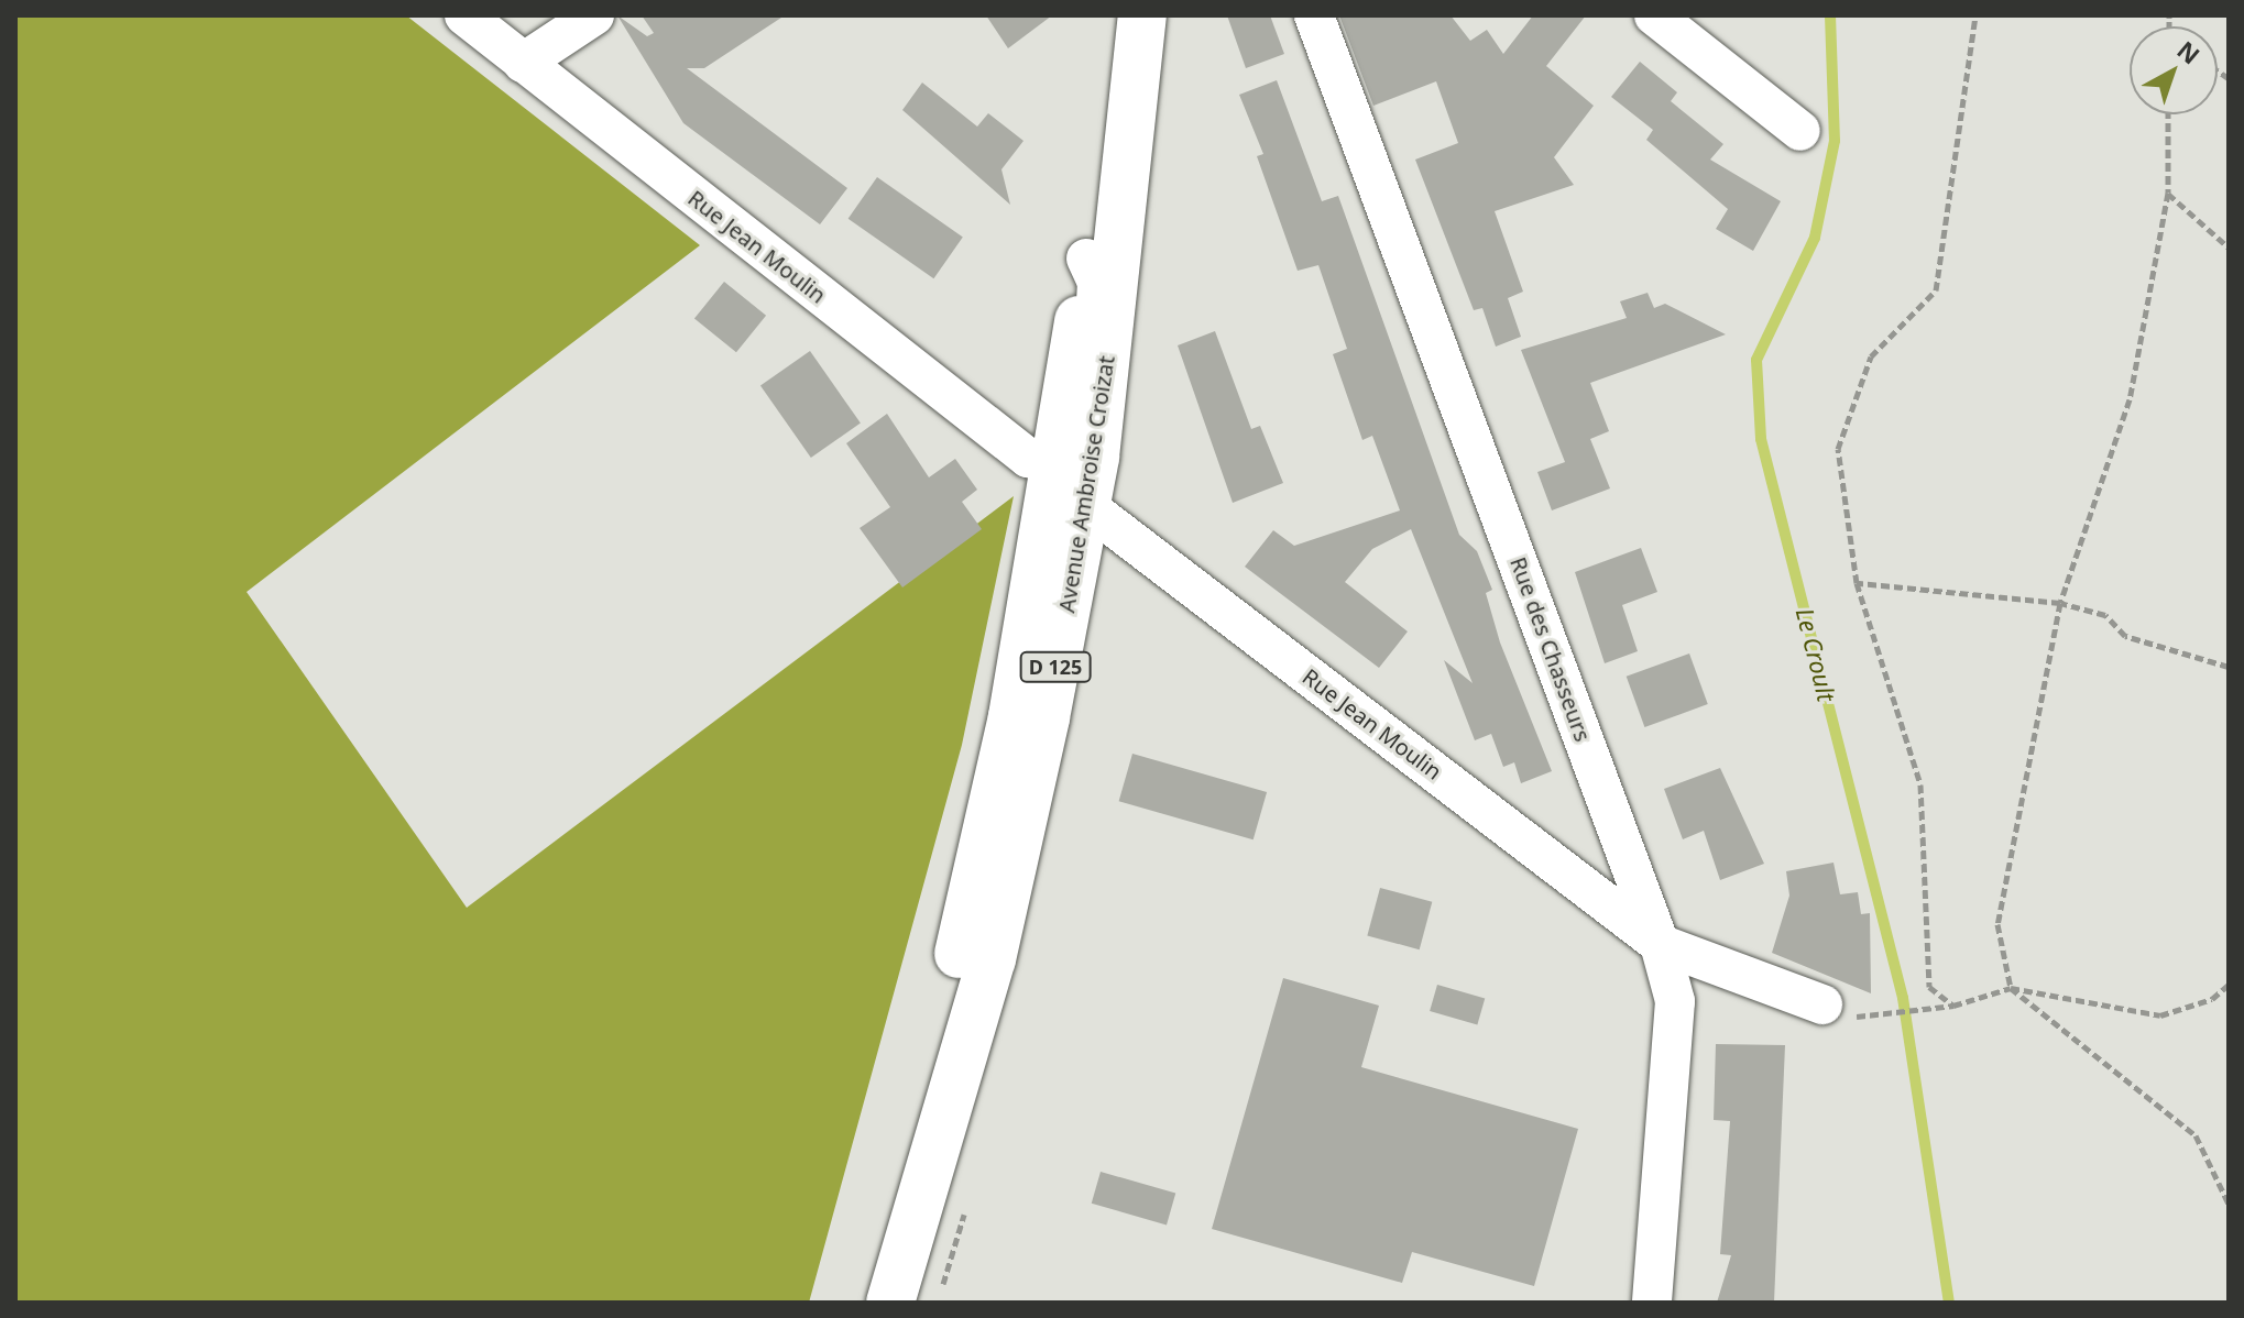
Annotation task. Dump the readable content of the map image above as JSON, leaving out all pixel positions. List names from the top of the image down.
{
  "streets": {
    "main road": ["Avenue Ambroise Croizat", "D 125"],
    "street": ["Rue Jean Moulin", "Rue des Chasseurs"]
  },
  "crossings": [
    ["Rue Jean Moulin", "Avenue Ambroise Croizat"],
    ["Rue Jean Moulin", "Rue des Chasseurs"]
  ],
  "water": ["Le Croult"],
  "north": "top right"
}
